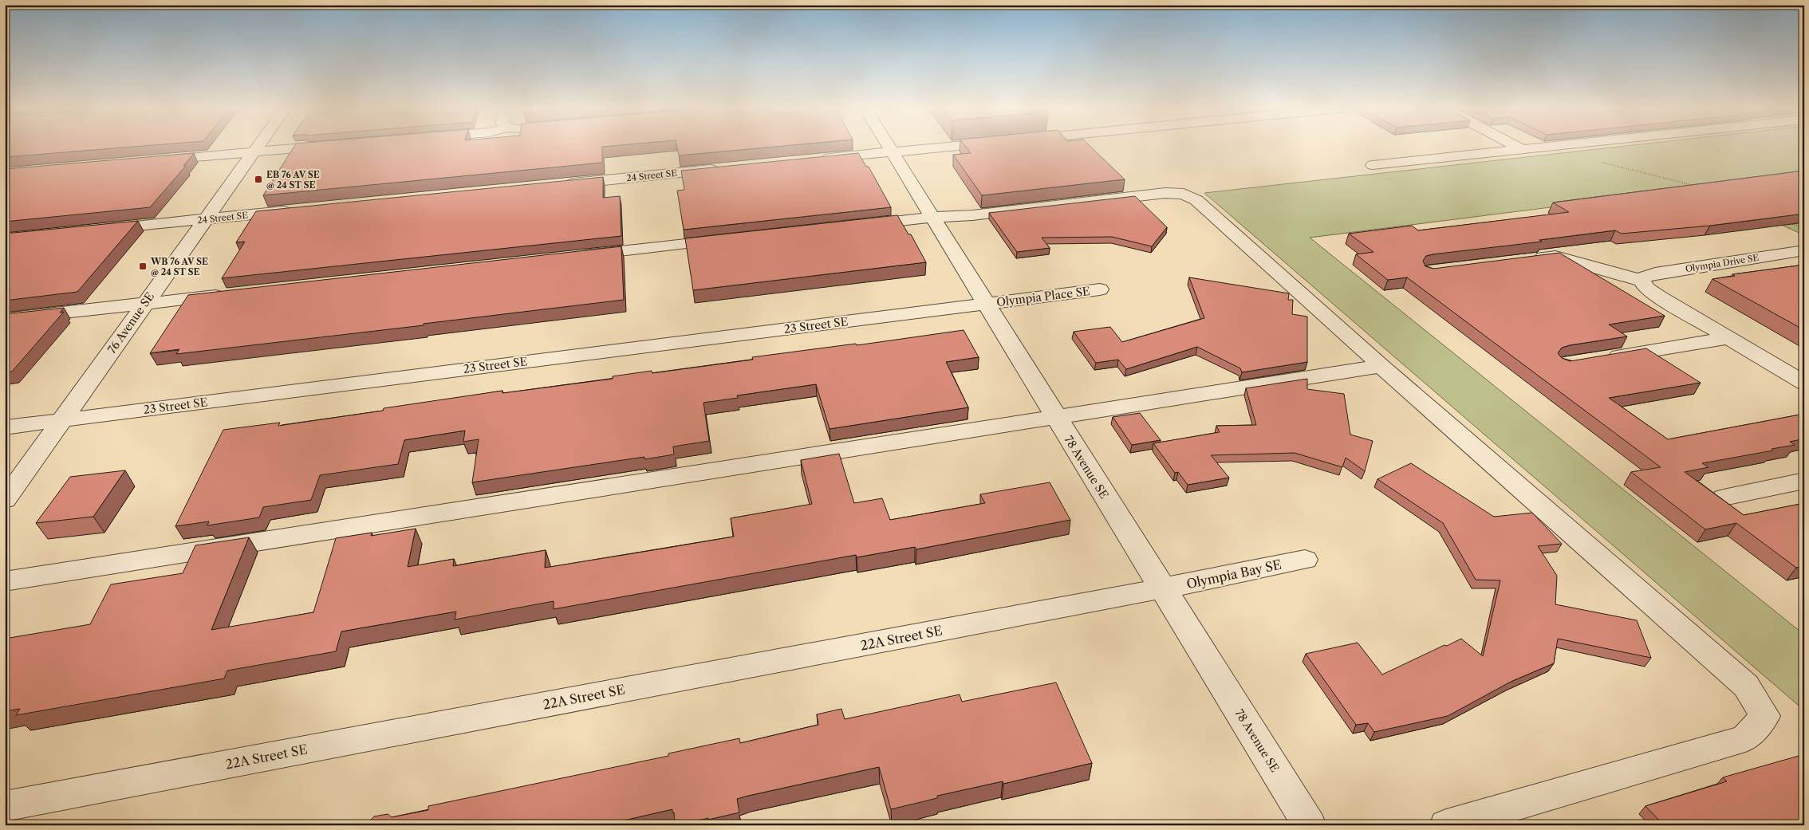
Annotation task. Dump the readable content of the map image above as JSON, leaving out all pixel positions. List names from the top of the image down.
{
  "streets": {
    "street": [
      "24 Street SE",
      "Olympia Drive SE",
      "Olympia Place SE",
      "76 Avenue SE",
      "23 Street SE",
      "78 Avenue SE",
      "Olympia Bay SE",
      "22A Street SE"
    ]
  },
  "crossings": [
    ["24 Street SE", "76 Avenue SE"],
    ["Olympia Place SE", "23 Street SE"],
    ["Olympia Place SE", "78 Avenue SE"],
    ["76 Avenue SE", "23 Street SE"],
    ["23 Street SE", "78 Avenue SE"],
    ["78 Avenue SE", "Olympia Bay SE"],
    ["78 Avenue SE", "22A Street SE"],
    ["Olympia Bay SE", "22A Street SE"]
  ],
  "places": {
    "transit": ["EB 76 AV SE @ 24 ST SE", "WB 76 AV SE @ 24 ST SE"]
  }
}
